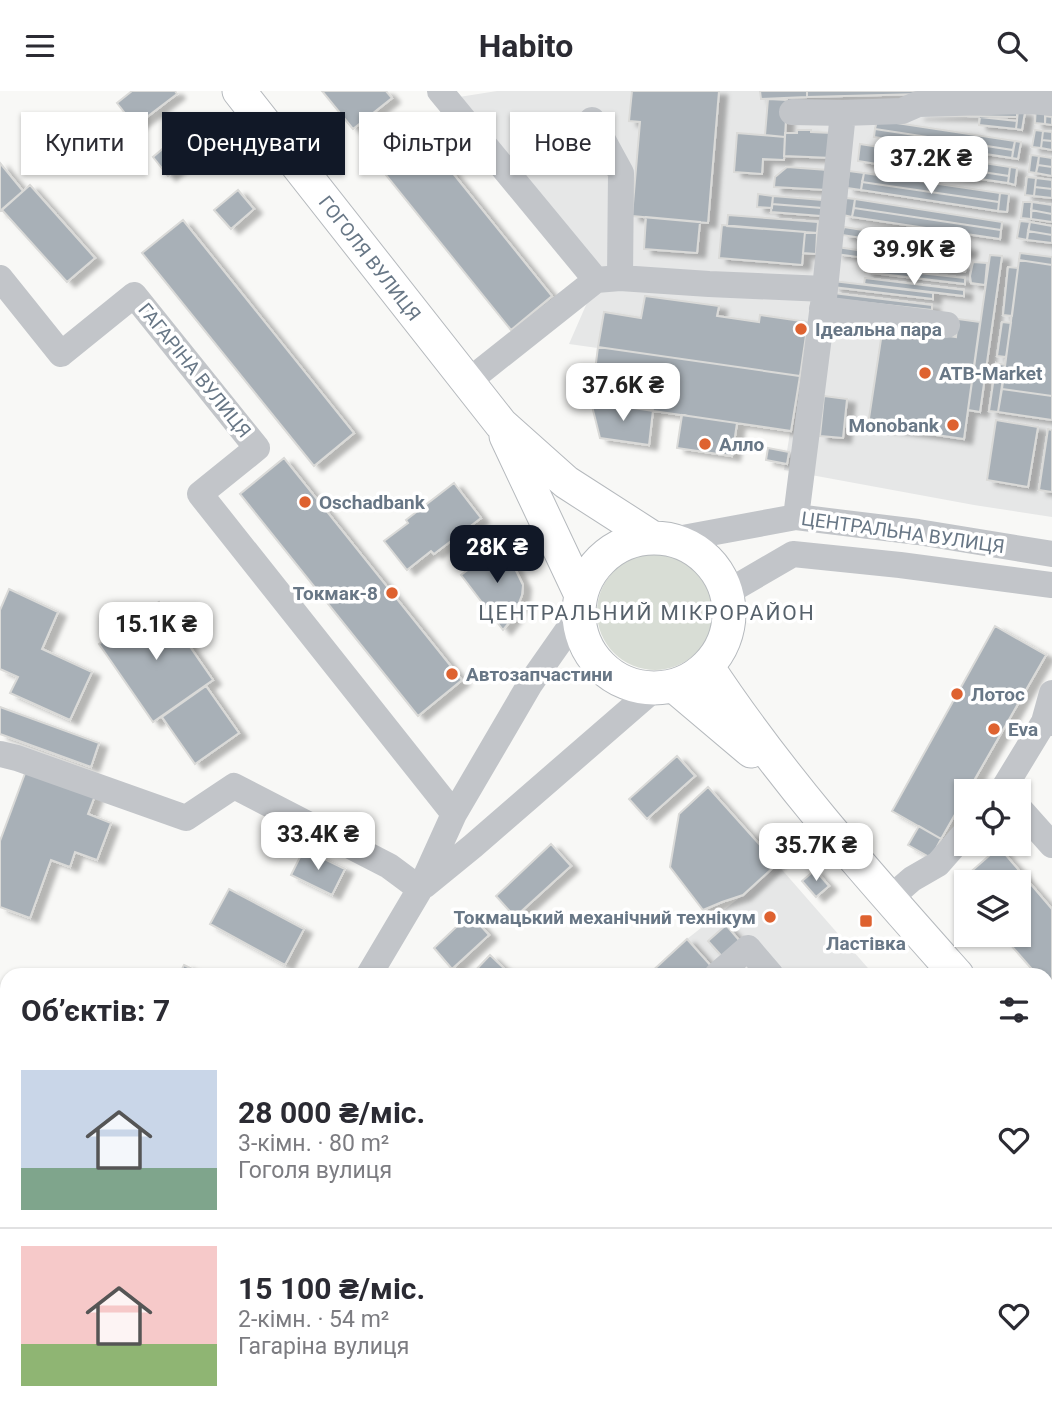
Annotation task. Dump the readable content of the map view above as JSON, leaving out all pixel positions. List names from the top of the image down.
{
  "streets": {
    "main road": ["ГОГОЛЯ ВУЛИЦЯ"],
    "street": ["ГАГАРІНА ВУЛИЦЯ", "ЦЕНТРАЛЬНА ВУЛИЦЯ"]
  },
  "crossings": [
    ["ГОГОЛЯ ВУЛИЦЯ", "ЦЕНТРАЛЬНА ВУЛИЦЯ"]
  ],
  "districts": ["ЦЕНТРАЛЬНИЙ МІКРОРАЙОН"],
  "places": {
    "other": [
      "Ідеальна пара",
      "ATB-Market",
      "Monobank",
      "Алло",
      "Oschadbank",
      "Токмак-8",
      "Автозапчастини",
      "Лотос",
      "Eva",
      "Токмацький механічний технікум"
    ],
    "transit": ["Ластівка"]
  },
  "page": {
    "header": "Habito",
    "chip": [
      "Купити",
      "Орендувати",
      "Фільтри",
      "Нове"
    ],
    "price": [
      "37.2K ₴",
      "39.9K ₴",
      "37.6K ₴",
      "28K ₴",
      "15.1K ₴",
      "33.4K ₴",
      "35.7K ₴"
    ],
    "heading": "Об’єктів: 7",
    "list": [
      {
        "name": "28 000 ₴/міс.",
        "note": "3-кімн. · 80 m² · Гоголя вулиця"
      },
      {
        "name": "15 100 ₴/міс.",
        "note": "2-кімн. · 54 m² · Гагаріна вулиця"
      }
    ]
  }
}
